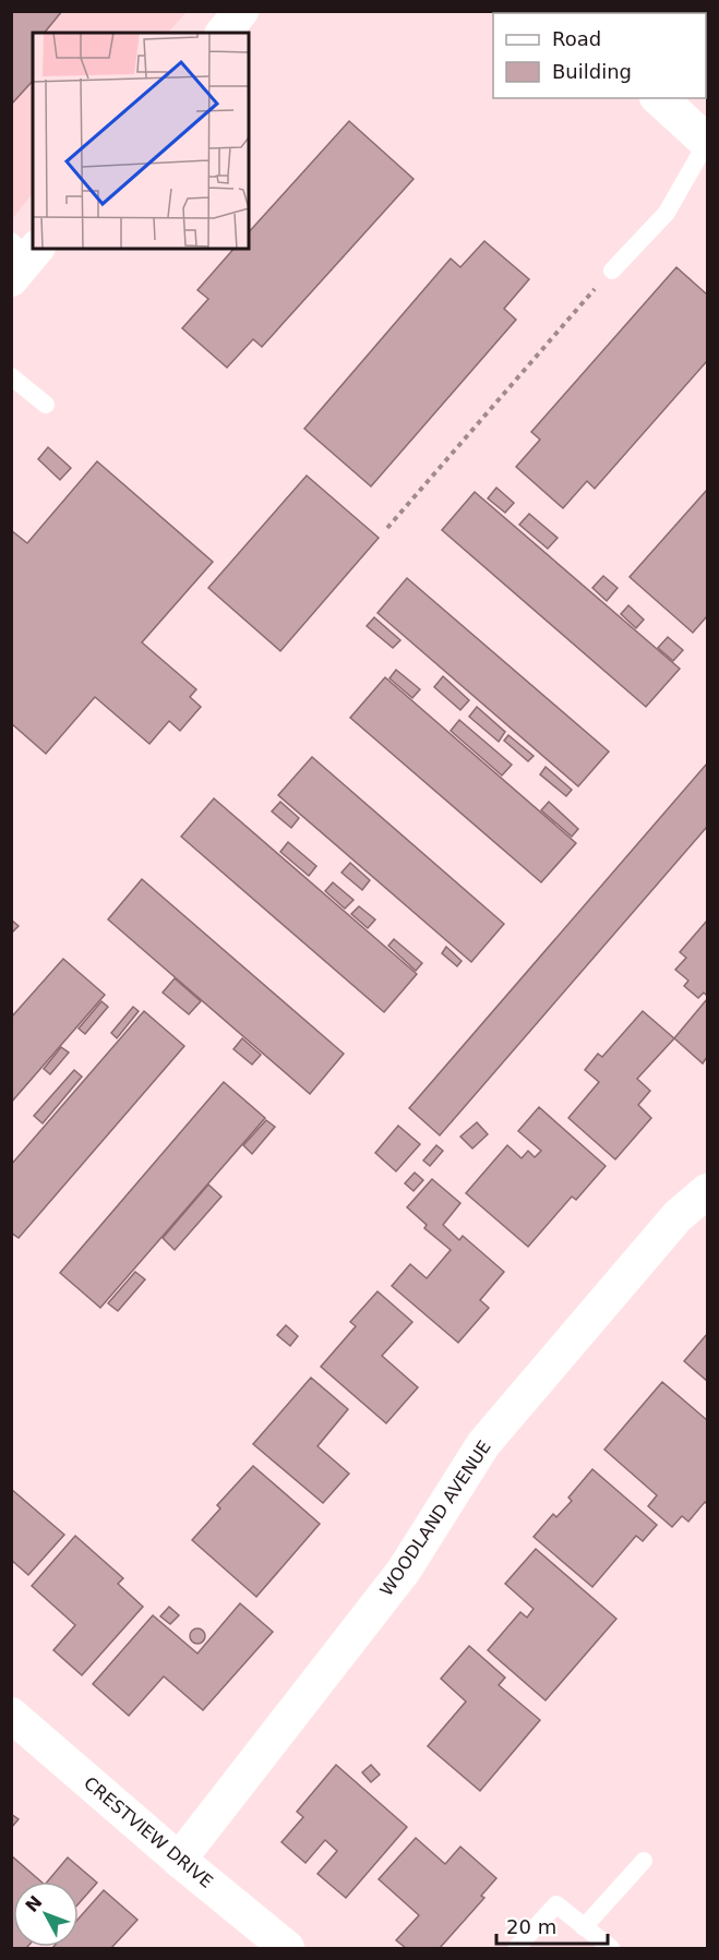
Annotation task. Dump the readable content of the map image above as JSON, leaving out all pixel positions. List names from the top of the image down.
{
  "streets": {
    "street": ["WOODLAND AVENUE", "CRESTVIEW DRIVE"]
  },
  "crossings": [
    ["WOODLAND AVENUE", "CRESTVIEW DRIVE"]
  ],
  "legend": ["Road", "Building"],
  "scale_bar": "20 m",
  "north": "top left"
}
